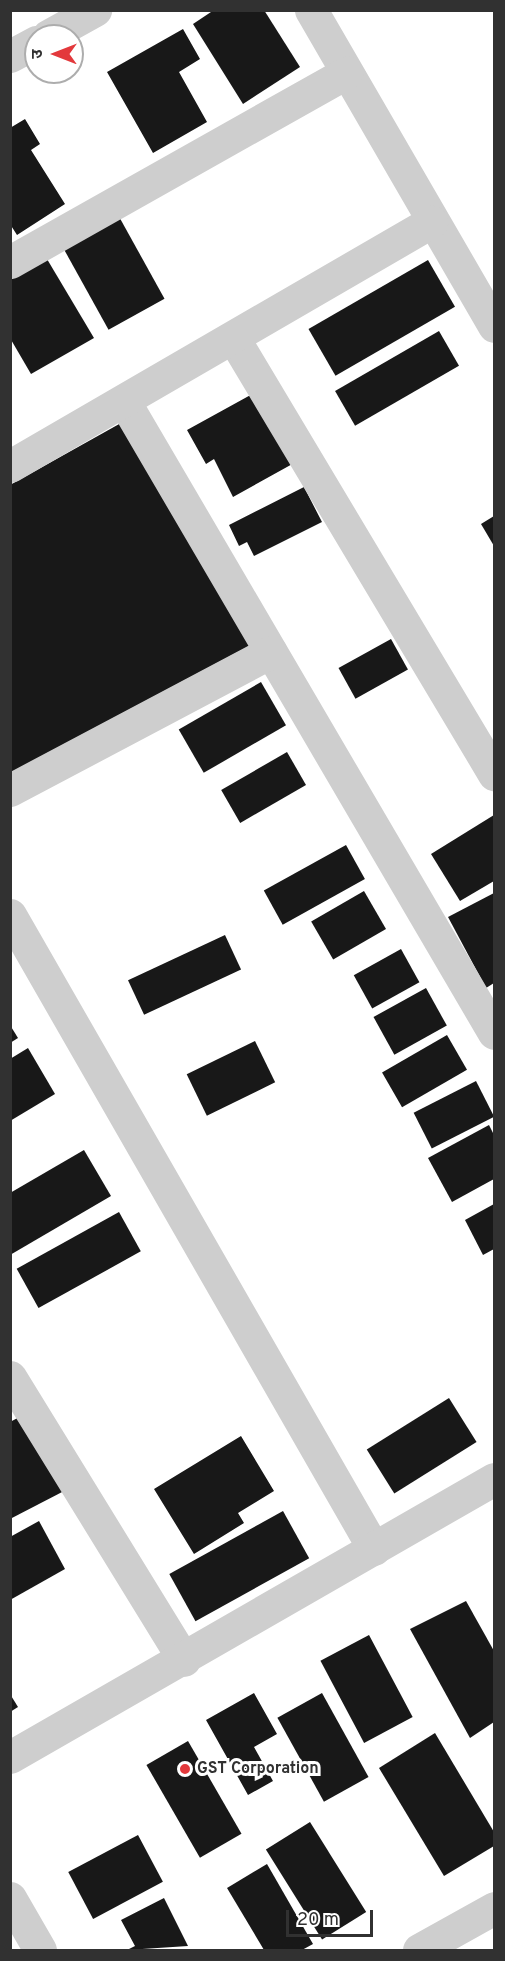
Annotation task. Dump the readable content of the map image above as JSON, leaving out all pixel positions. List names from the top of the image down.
{
  "places": ["GST Corporation"],
  "scale_bar": "20 m",
  "north": "left"
}
